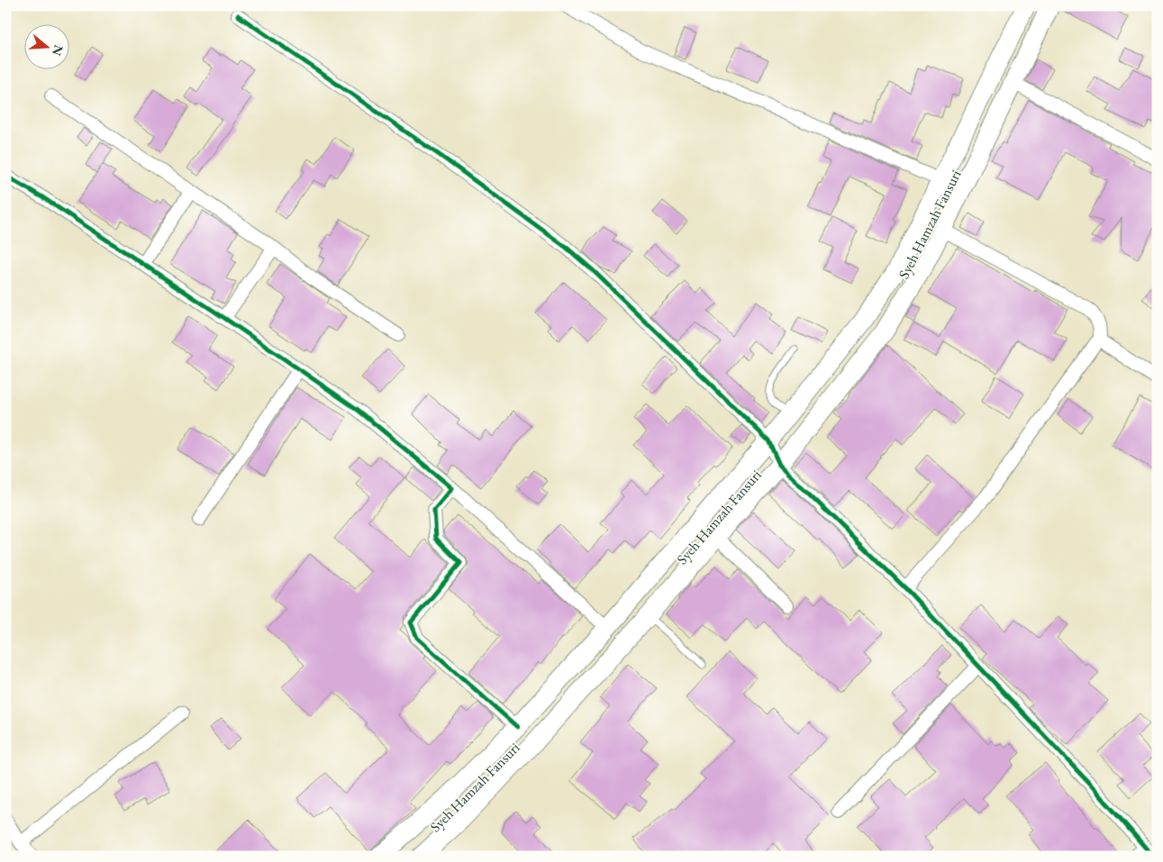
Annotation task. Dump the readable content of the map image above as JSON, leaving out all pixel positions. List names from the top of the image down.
{
  "streets": {
    "main road": ["Syeh Hamzah Fansuri"]
  },
  "north": "right"
}
